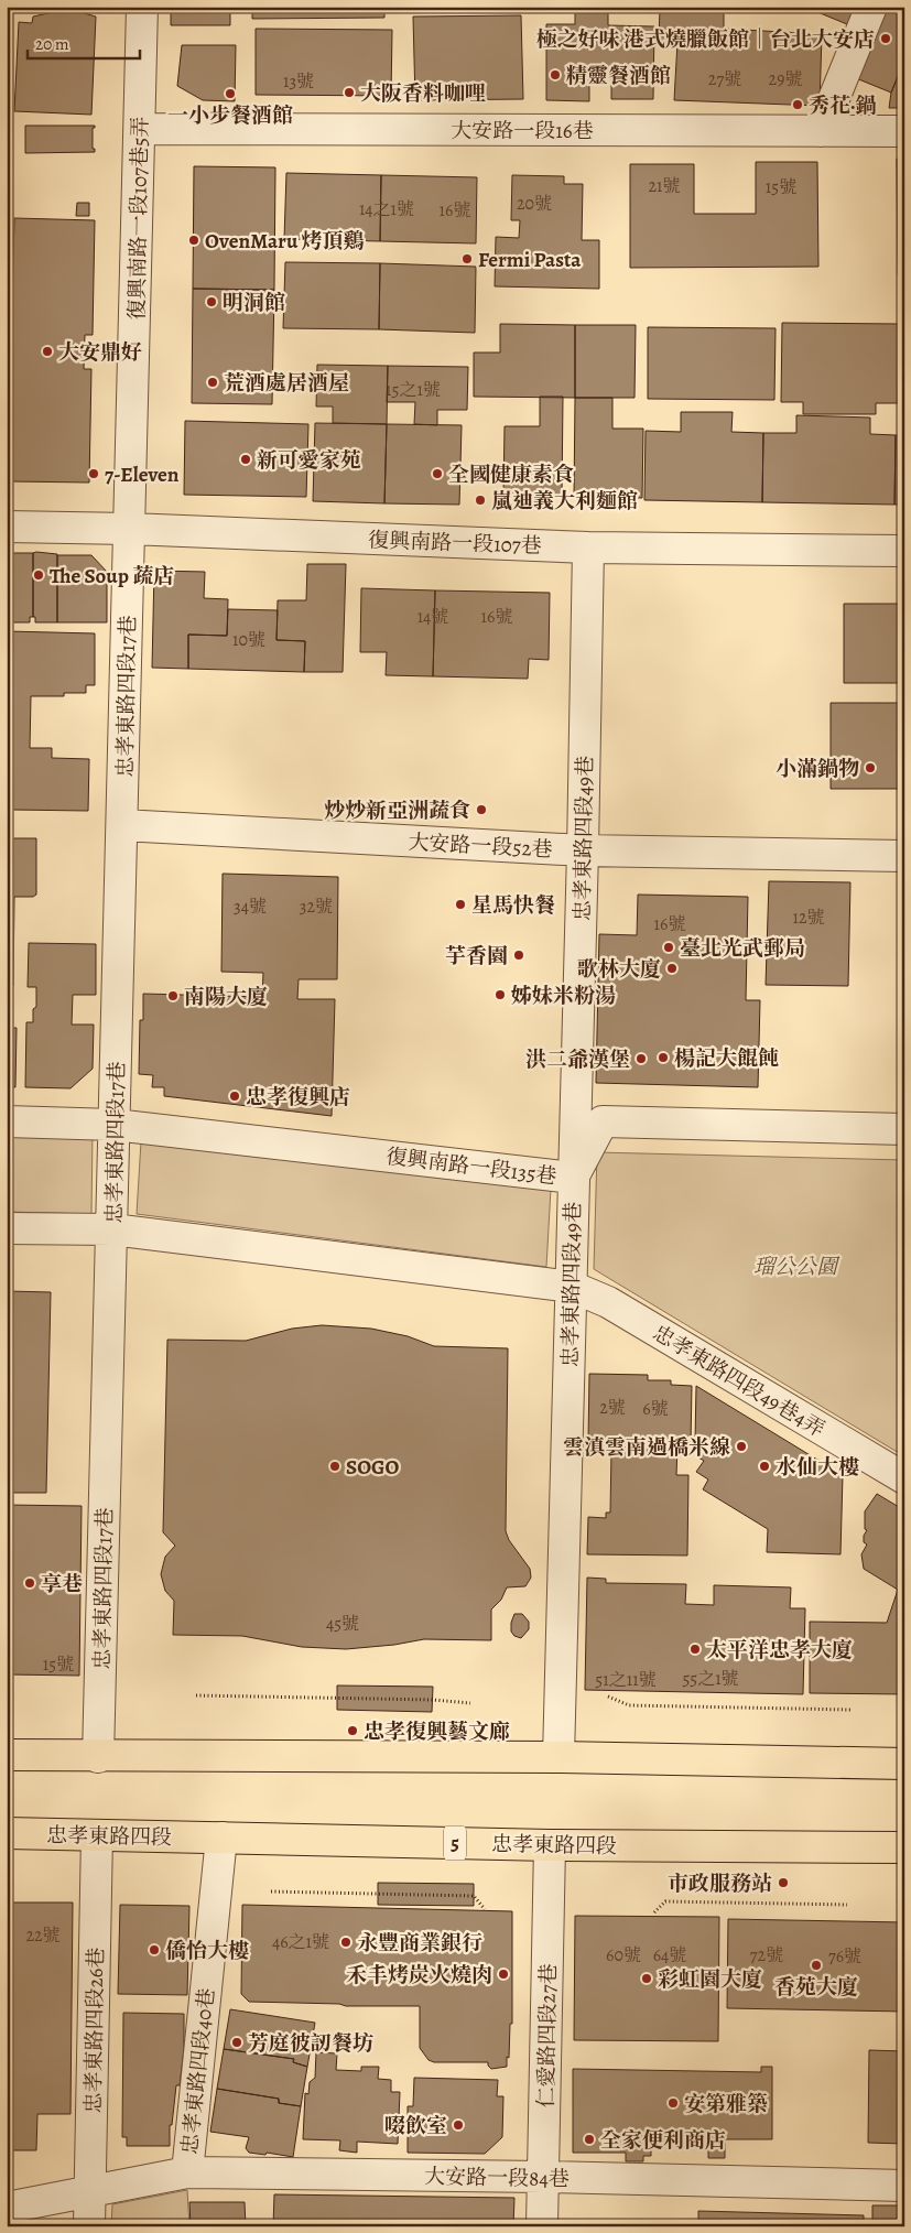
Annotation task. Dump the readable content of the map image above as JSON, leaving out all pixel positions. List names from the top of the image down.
{
  "streets": {
    "main road": ["忠孝東路四段", "5"],
    "street": [
      "大安路一段16巷",
      "復興南路一段107巷5弄",
      "復興南路一段107巷",
      "忠孝東路四段17巷",
      "忠孝東路四段49巷",
      "大安路一段52巷",
      "復興南路一段135巷",
      "忠孝東路四段49巷4弄",
      "忠孝東路四段26巷",
      "仁愛路四段27巷",
      "忠孝東路四段40巷",
      "大安路一段84巷"
    ]
  },
  "crossings": [
    ["大安路一段16巷", "復興南路一段107巷5弄"],
    ["復興南路一段107巷5弄", "復興南路一段107巷"],
    ["復興南路一段107巷5弄", "忠孝東路四段17巷"],
    ["復興南路一段107巷", "忠孝東路四段17巷"],
    ["復興南路一段107巷", "忠孝東路四段49巷"],
    ["忠孝東路四段17巷", "大安路一段52巷"],
    ["忠孝東路四段17巷", "復興南路一段135巷"],
    ["忠孝東路四段49巷", "大安路一段52巷"],
    ["忠孝東路四段49巷", "復興南路一段135巷"],
    ["忠孝東路四段49巷", "忠孝東路四段49巷4弄"],
    ["忠孝東路四段", "忠孝東路四段26巷"],
    ["忠孝東路四段", "仁愛路四段27巷"],
    ["忠孝東路四段", "忠孝東路四段40巷"],
    ["忠孝東路四段26巷", "大安路一段84巷"],
    ["仁愛路四段27巷", "大安路一段84巷"],
    ["忠孝東路四段40巷", "大安路一段84巷"]
  ],
  "parks": ["瑠公公園"],
  "places": [
    "極之好味 港式燒臘飯館｜台北大安店",
    "精靈餐酒館",
    "大阪香料咖哩",
    "一小步餐酒館",
    "秀花·鍋",
    "OvenMaru 烤頂鷄",
    "Fermi Pasta",
    "明洞館",
    "大安鼎好",
    "荒酒處居酒屋",
    "新可愛家苑",
    "7-Eleven",
    "全國健康素食",
    "嵐迪義大利麵館",
    "The Soup 蔬店",
    "小滿鍋物",
    "炒炒新亞洲蔬食",
    "星馬快餐",
    "臺北光武郵局",
    "芋香園",
    "歌林大廈",
    "姊妹米粉湯",
    "南陽大廈",
    "楊記大餛飩",
    "洪二爺漢堡",
    "忠孝復興店",
    "雲滇雲南過橋米線",
    "SOGO",
    "水仙大樓",
    "享巷",
    "太平洋忠孝大廈",
    "忠孝復興藝文廊",
    "市政服務站",
    "永豐商業銀行",
    "僑怡大樓",
    "香苑大廈",
    "禾丰烤炭火燒肉",
    "彩虹園大廈",
    "芳庭彼訒餐坊",
    "安第雅築",
    "啜飲室",
    "全家便利商店"
  ],
  "house_numbers": [
    "27號",
    "29號",
    "13號",
    "21號",
    "15號",
    "20號",
    "14之1號",
    "16號",
    "15之1號",
    "14號",
    "16號",
    "10號",
    "34號",
    "32號",
    "12號",
    "16號",
    "2號",
    "6號",
    "45號",
    "15號",
    "55之1號",
    "51之11號",
    "22號",
    "46之1號",
    "60號",
    "64號",
    "72號",
    "76號"
  ],
  "scale_bar": "20 m"
}
